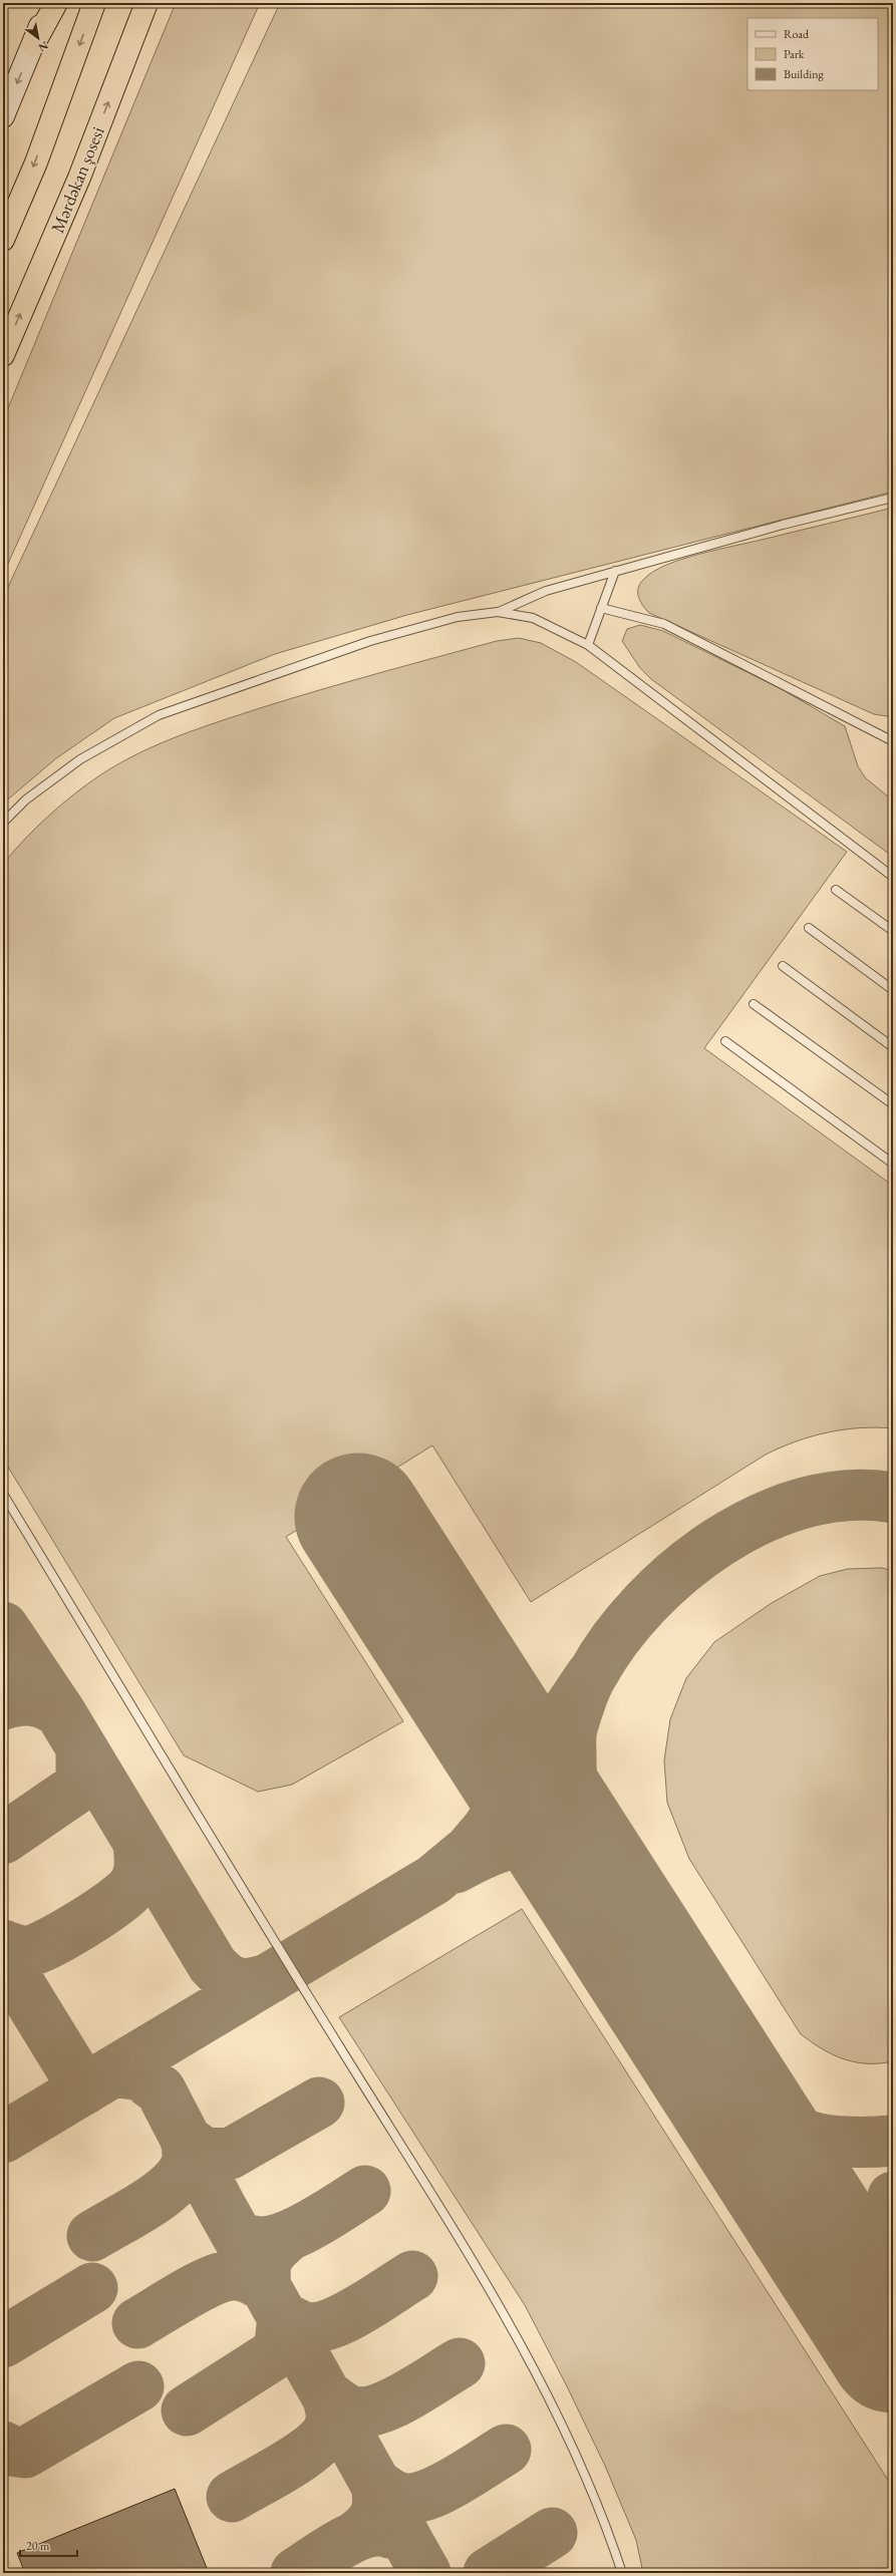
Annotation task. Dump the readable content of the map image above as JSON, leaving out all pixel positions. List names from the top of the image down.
{
  "streets": {
    "highway": ["Mərdəkan şosesi"]
  },
  "legend": ["Road", "Park", "Building"],
  "scale_bar": "20 m",
  "north": "bottom right"
}
